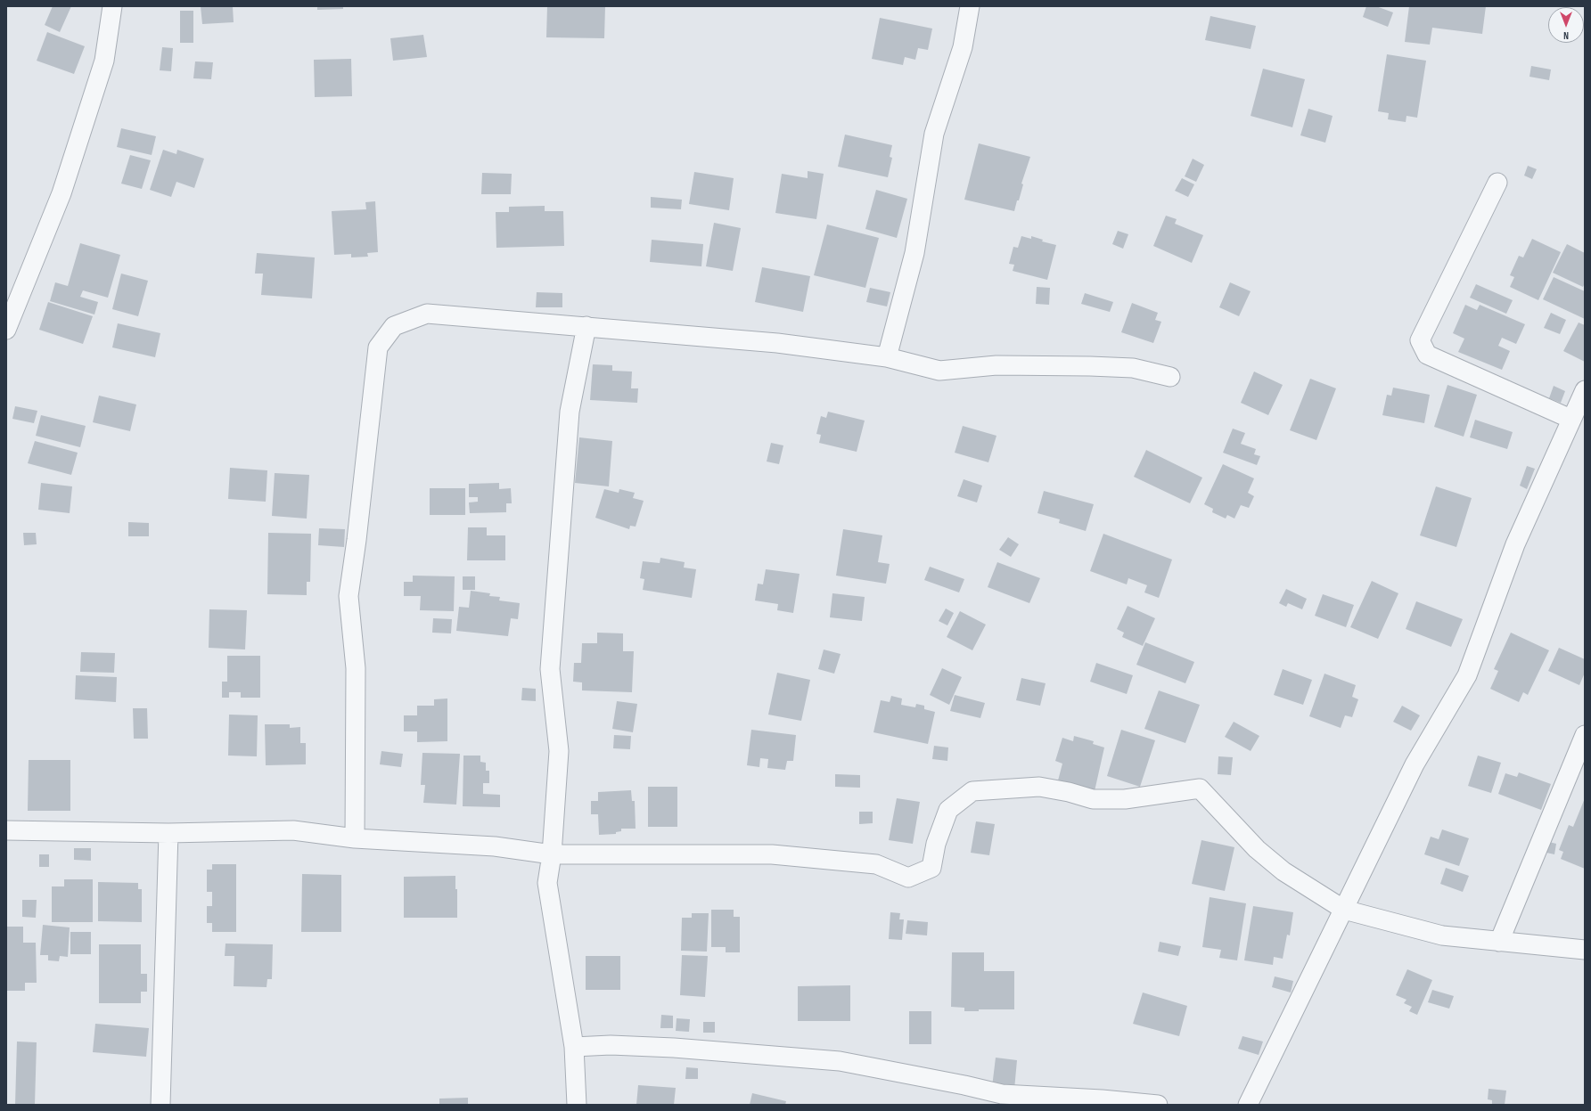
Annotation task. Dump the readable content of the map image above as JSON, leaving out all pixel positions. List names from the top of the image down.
{
  "north": "bottom"
}
